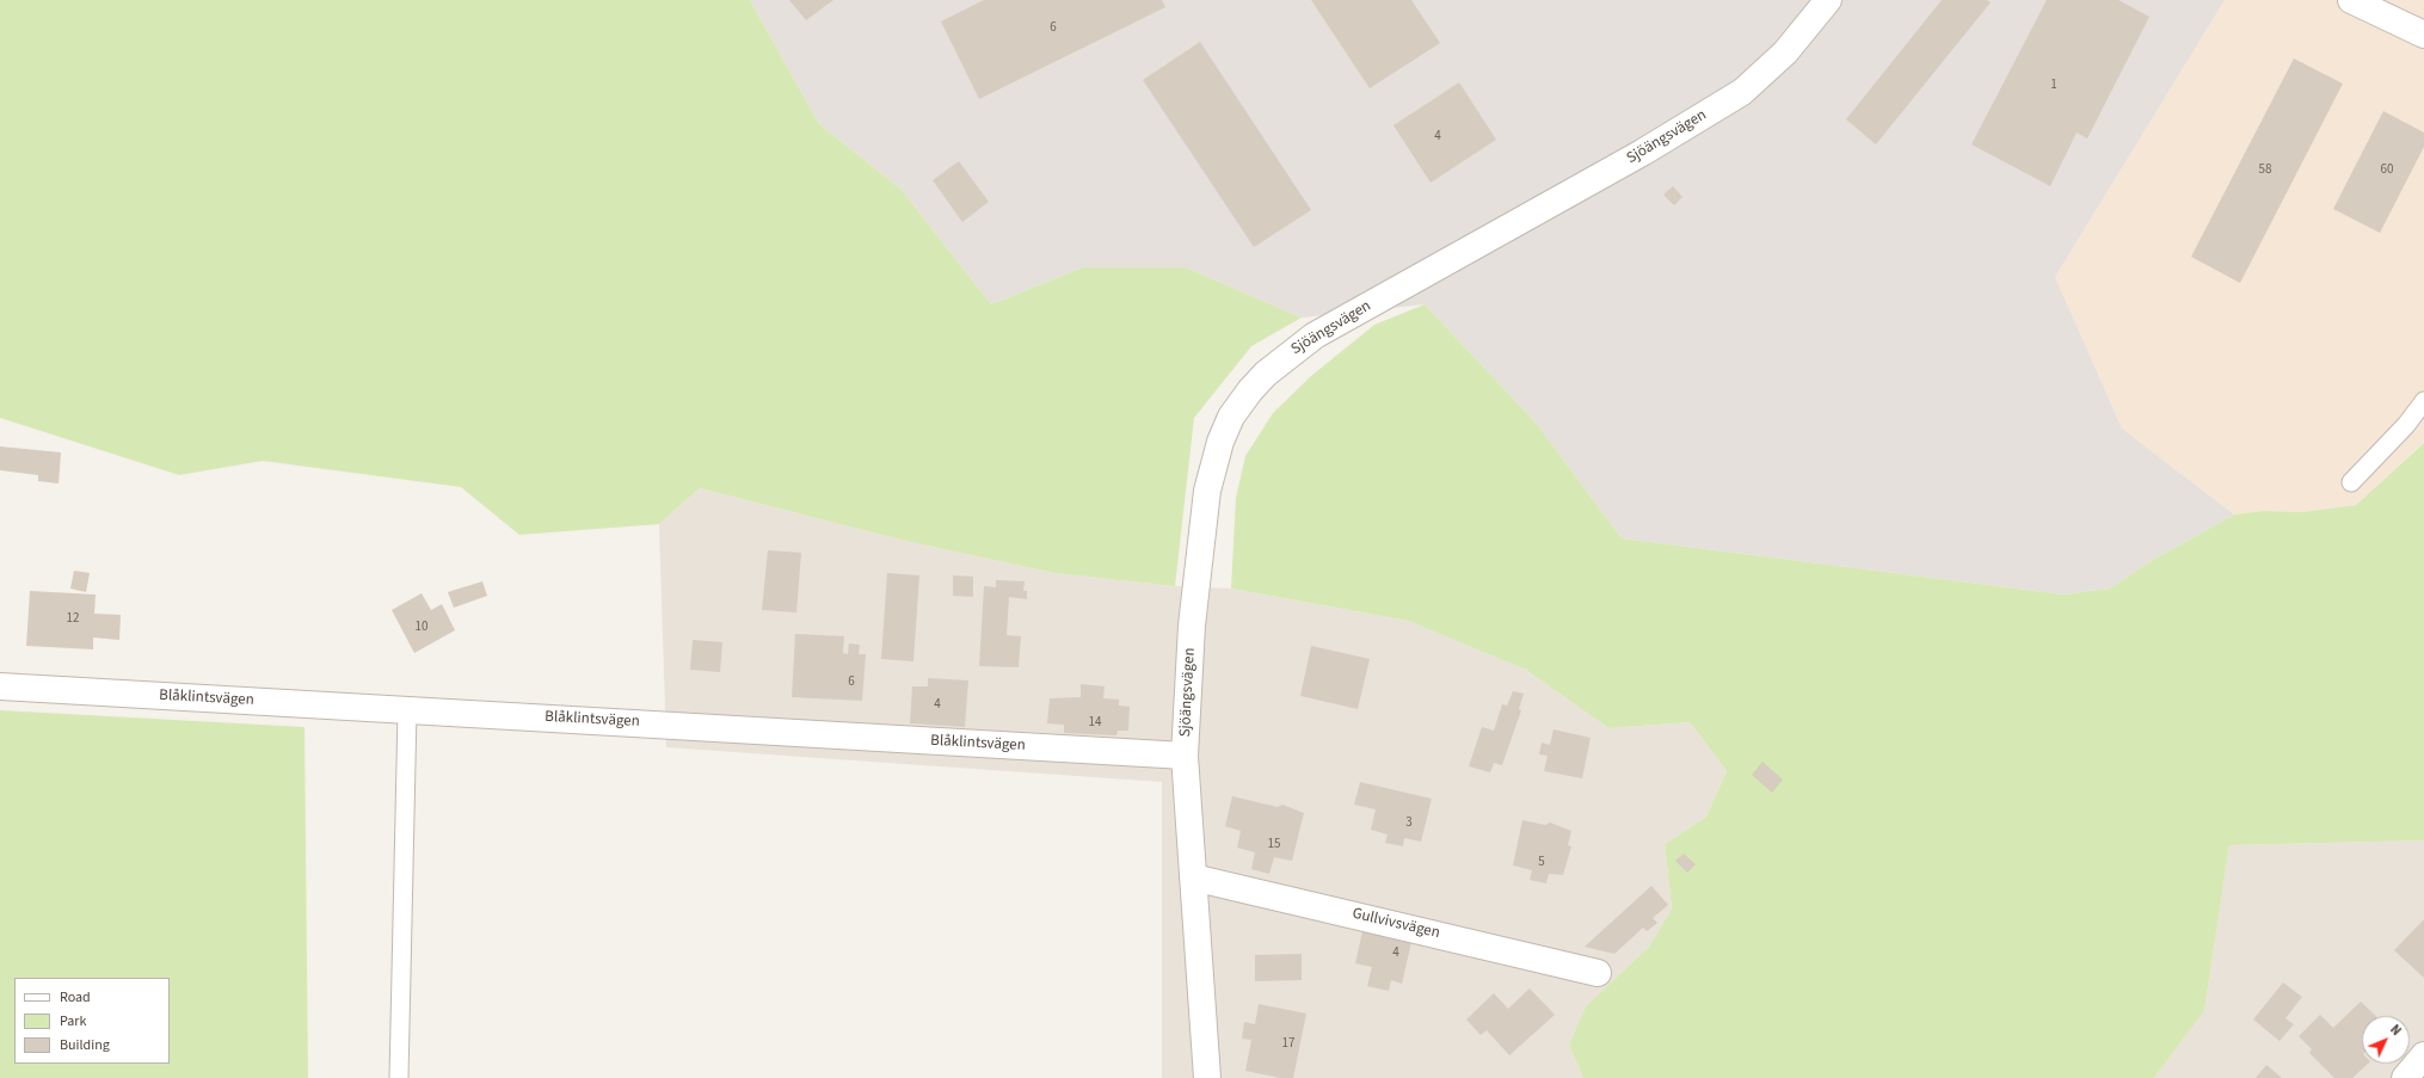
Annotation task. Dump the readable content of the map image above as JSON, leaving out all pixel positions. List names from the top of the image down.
{
  "streets": {
    "street": ["Sjöängsvägen", "Blåklintsvägen", "Gullvivsvägen"]
  },
  "crossings": [
    ["Sjöängsvägen", "Blåklintsvägen"],
    ["Sjöängsvägen", "Gullvivsvägen"]
  ],
  "house_numbers": [
    "6",
    "1",
    "4",
    "58",
    "60",
    "12",
    "10",
    "6",
    "4",
    "14",
    "3",
    "15",
    "5",
    "4",
    "17"
  ],
  "legend": ["Road", "Park", "Building"],
  "north": "top right"
}
